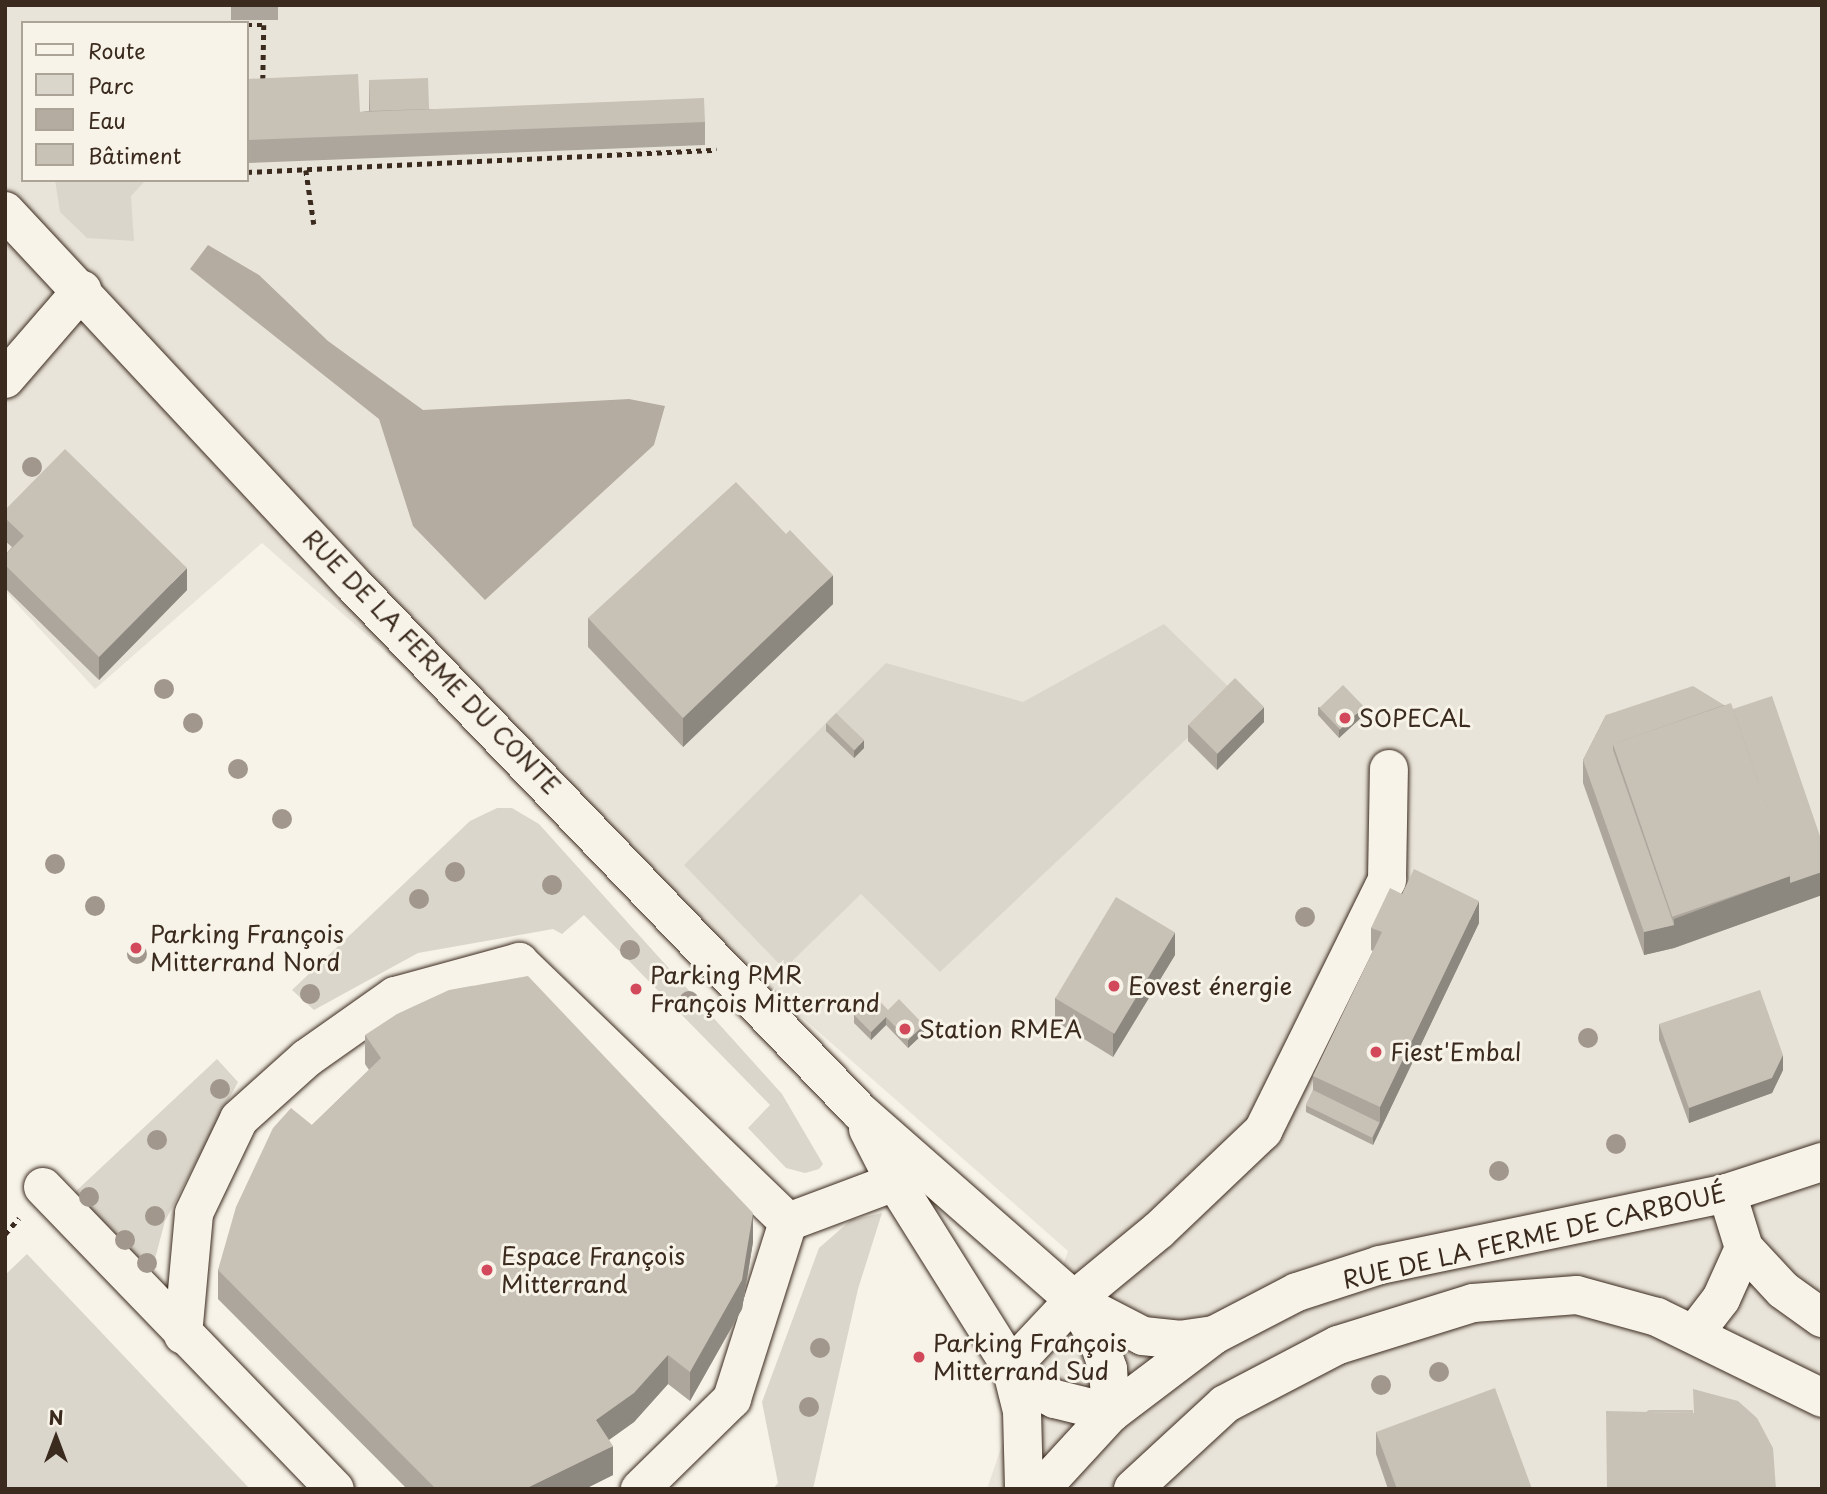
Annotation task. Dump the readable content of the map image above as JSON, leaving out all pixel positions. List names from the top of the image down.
{
  "streets": {
    "street": ["RUE DE LA FERME DU CONTE", "RUE DE LA FERME DE CARBOUÉ"]
  },
  "crossings": [
    ["RUE DE LA FERME DU CONTE", "RUE DE LA FERME DE CARBOUÉ"]
  ],
  "places": [
    "SOPECAL",
    "Parking François Mitterrand Nord",
    "Eovest énergie",
    "Parking PMR François Mitterrand",
    "Station RMEA",
    "Fiest'Embal",
    "Espace François Mitterrand",
    "Parking François Mitterrand Sud"
  ],
  "legend": [
    "Route",
    "Parc",
    "Eau",
    "Bâtiment"
  ],
  "north": "top"
}
